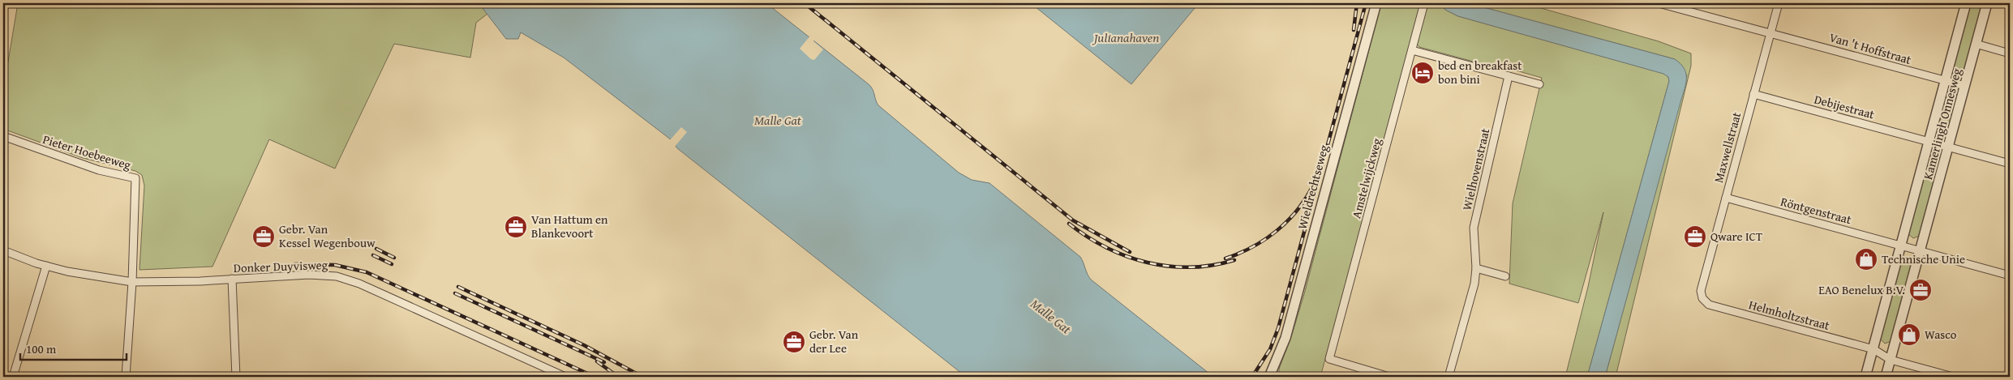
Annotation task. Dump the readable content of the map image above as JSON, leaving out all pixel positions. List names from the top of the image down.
{
  "streets": {
    "street": [
      "Van 't Hoffstraat",
      "Debijestraat",
      "Kamerlingh Onnesweg",
      "Maxwellstraat",
      "Pieter Hoebeeweg",
      "Wielhovenstraat",
      "Amstelwijckweg",
      "Wieldrechtseweg",
      "Röntgenstraat",
      "Donker Duyvisweg",
      "Helmholtzstraat"
    ]
  },
  "crossings": [
    ["Van 't Hoffstraat", "Kamerlingh Onnesweg"],
    ["Van 't Hoffstraat", "Maxwellstraat"],
    ["Debijestraat", "Kamerlingh Onnesweg"],
    ["Debijestraat", "Maxwellstraat"],
    ["Kamerlingh Onnesweg", "Röntgenstraat"],
    ["Kamerlingh Onnesweg", "Helmholtzstraat"],
    ["Maxwellstraat", "Röntgenstraat"],
    ["Maxwellstraat", "Helmholtzstraat"],
    ["Pieter Hoebeeweg", "Donker Duyvisweg"]
  ],
  "water": ["Julianahaven", "Malle Gat"],
  "places": {
    "hotel": ["bed en breakfast bon bini"],
    "office": [
      "Van Hattum en Blankevoort",
      "Gebr. Van Kessel Wegenbouw",
      "Qware ICT",
      "EAO Benelux B.V.",
      "Gebr. Van der Lee"
    ],
    "shop": ["Technische Unie", "Wasco"]
  },
  "scale_bar": "100 m"
}
